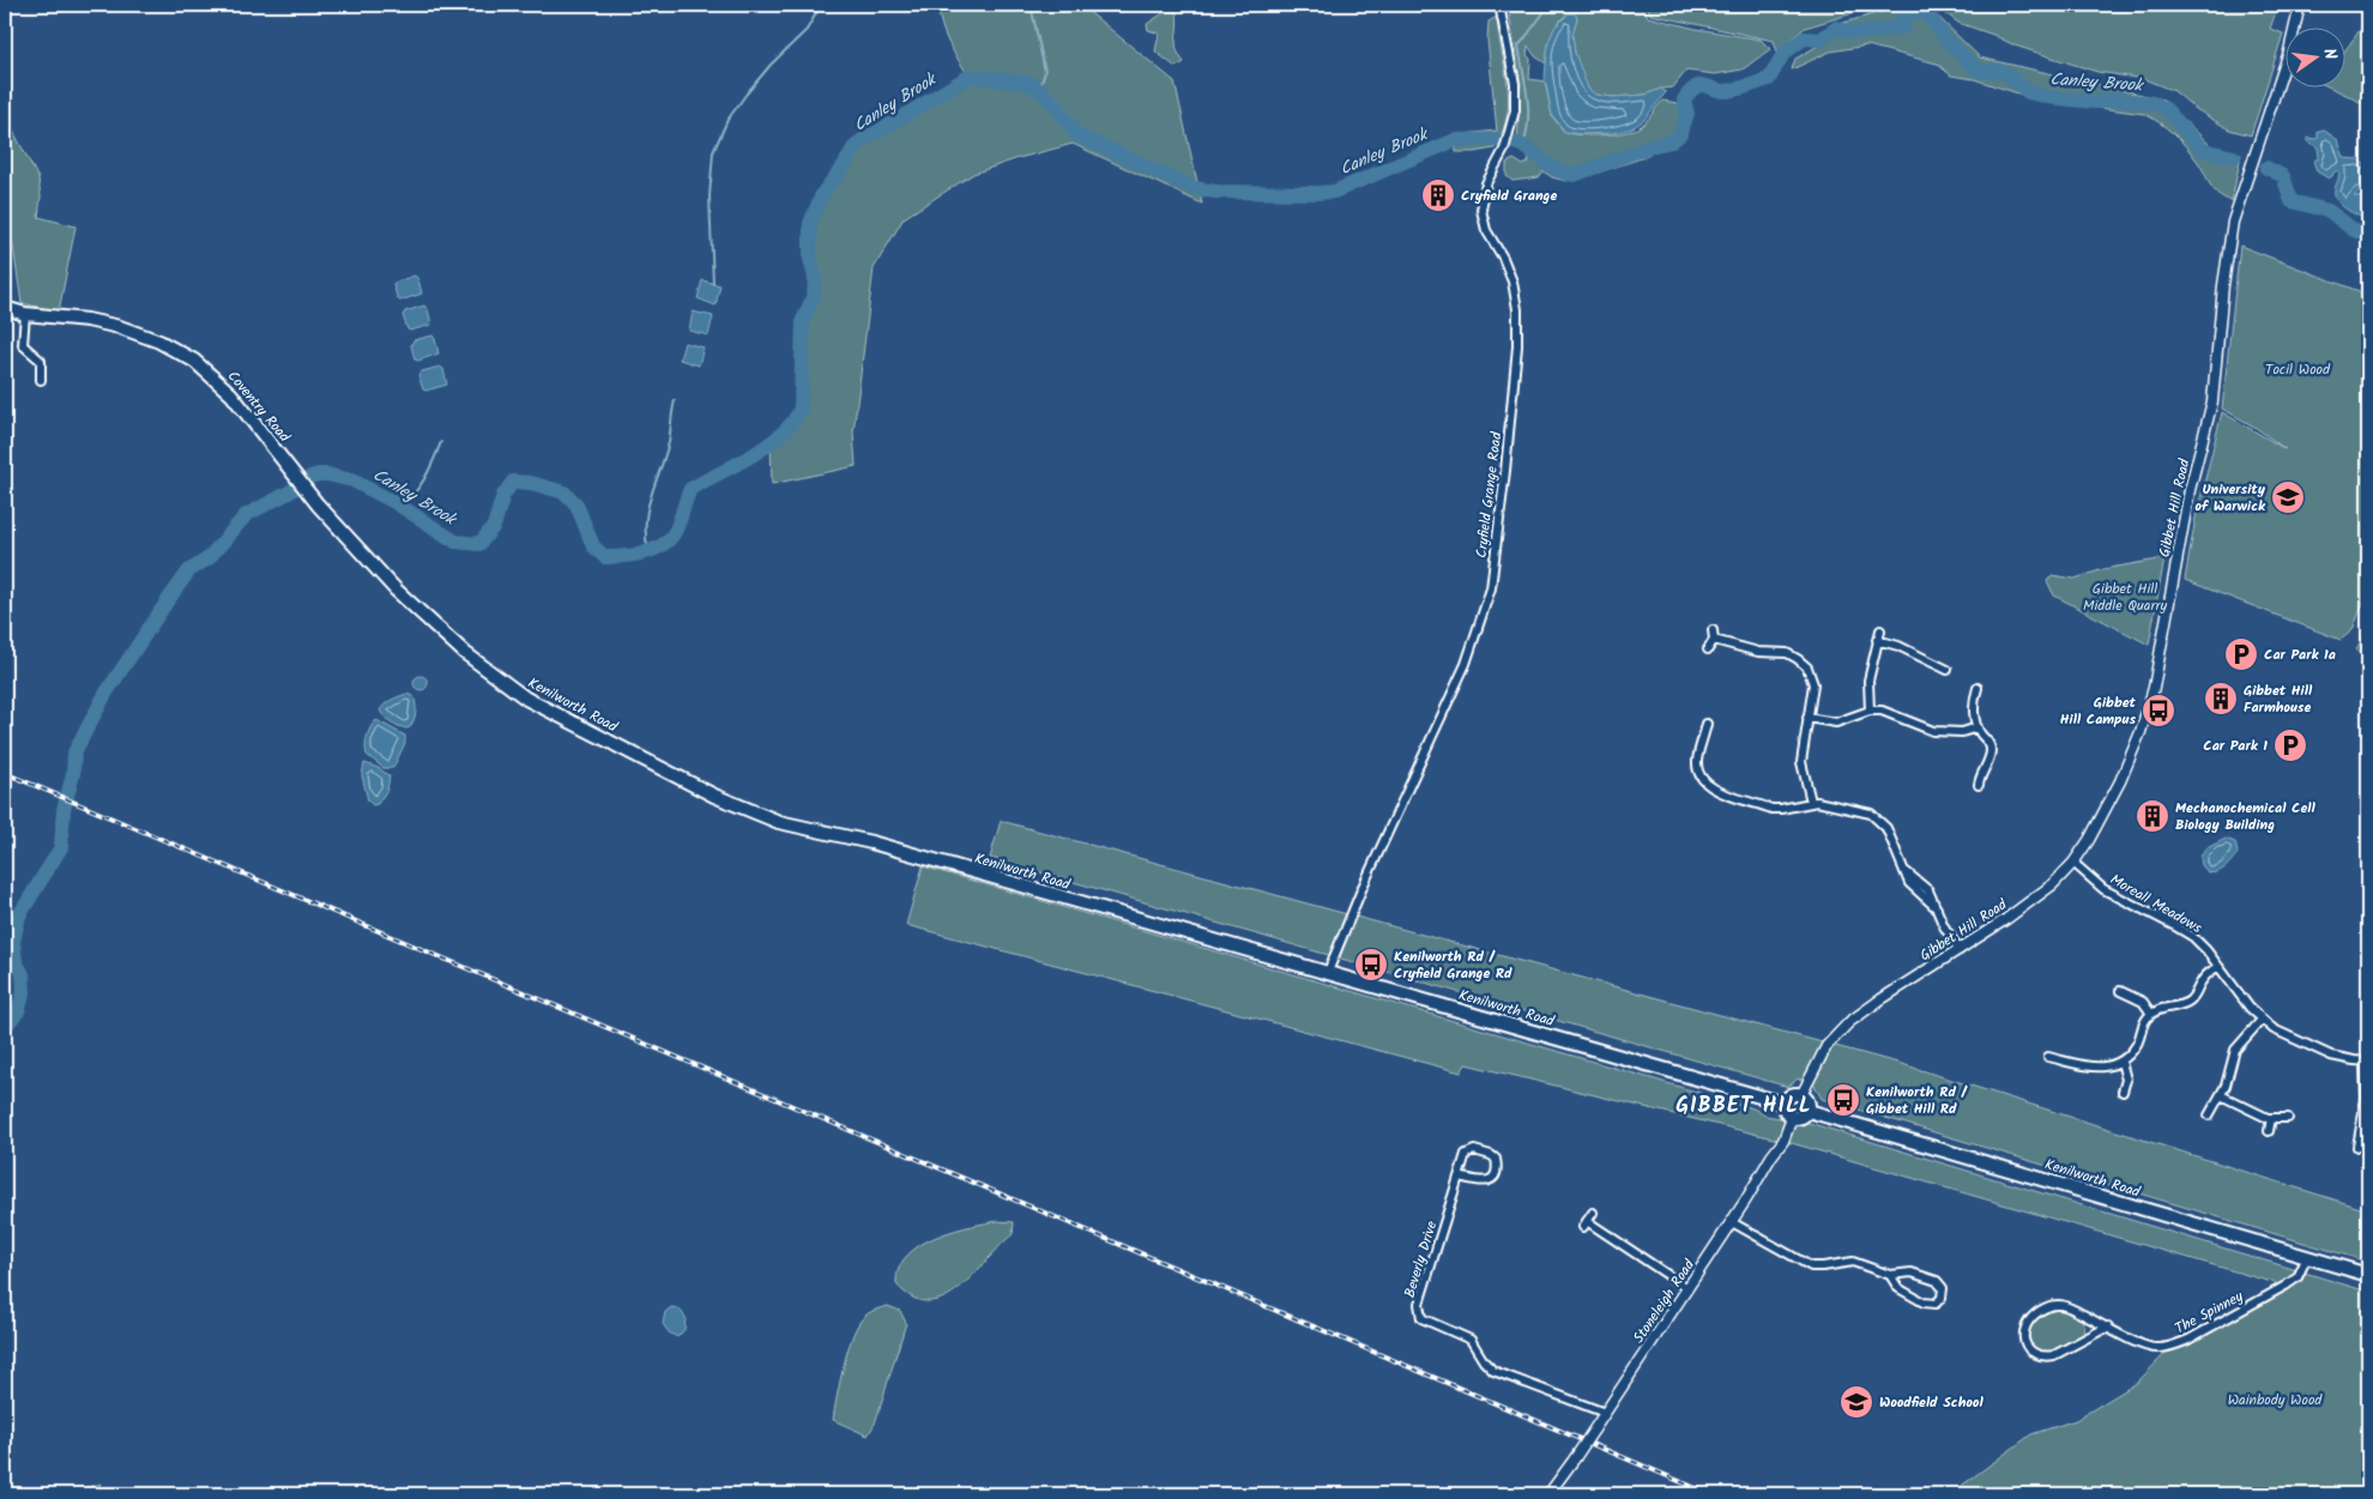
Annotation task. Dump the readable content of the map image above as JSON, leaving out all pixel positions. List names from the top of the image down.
{
  "streets": {
    "main road": ["Coventry Road", "Kenilworth Road"],
    "street": [
      "Cryfield Grange Road",
      "Gibbet Hill Road",
      "Moreall Meadows",
      "Beverly Drive",
      "Stoneleigh Road",
      "The Spinney"
    ]
  },
  "crossings": [
    ["Coventry Road", "Kenilworth Road"],
    ["Cryfield Grange Road", "Kenilworth Road"],
    ["Gibbet Hill Road", "Kenilworth Road"],
    ["Gibbet Hill Road", "Moreall Meadows"],
    ["Gibbet Hill Road", "Stoneleigh Road"],
    ["Kenilworth Road", "Stoneleigh Road"],
    ["Kenilworth Road", "The Spinney"],
    ["Beverly Drive", "Stoneleigh Road"]
  ],
  "districts": ["GIBBET HILL"],
  "water": ["Canley Brook"],
  "parks": ["Tocil Wood", "Gibbet Hill Middle Quarry", "Wainbody Wood"],
  "places": {
    "building": ["Cryfield Grange", "Gibbet Hill Farmhouse", "Mechanochemical Cell Biology Building"],
    "school or university": ["University of Warwick", "Woodfield School"],
    "parking": ["Car Park 1a", "Car Park 1"],
    "bus stop": ["Gibbet Hill Campus", "Kenilworth Rd / Cryfield Grange Rd", "Kenilworth Rd / Gibbet Hill Rd"]
  },
  "north": "right"
}
